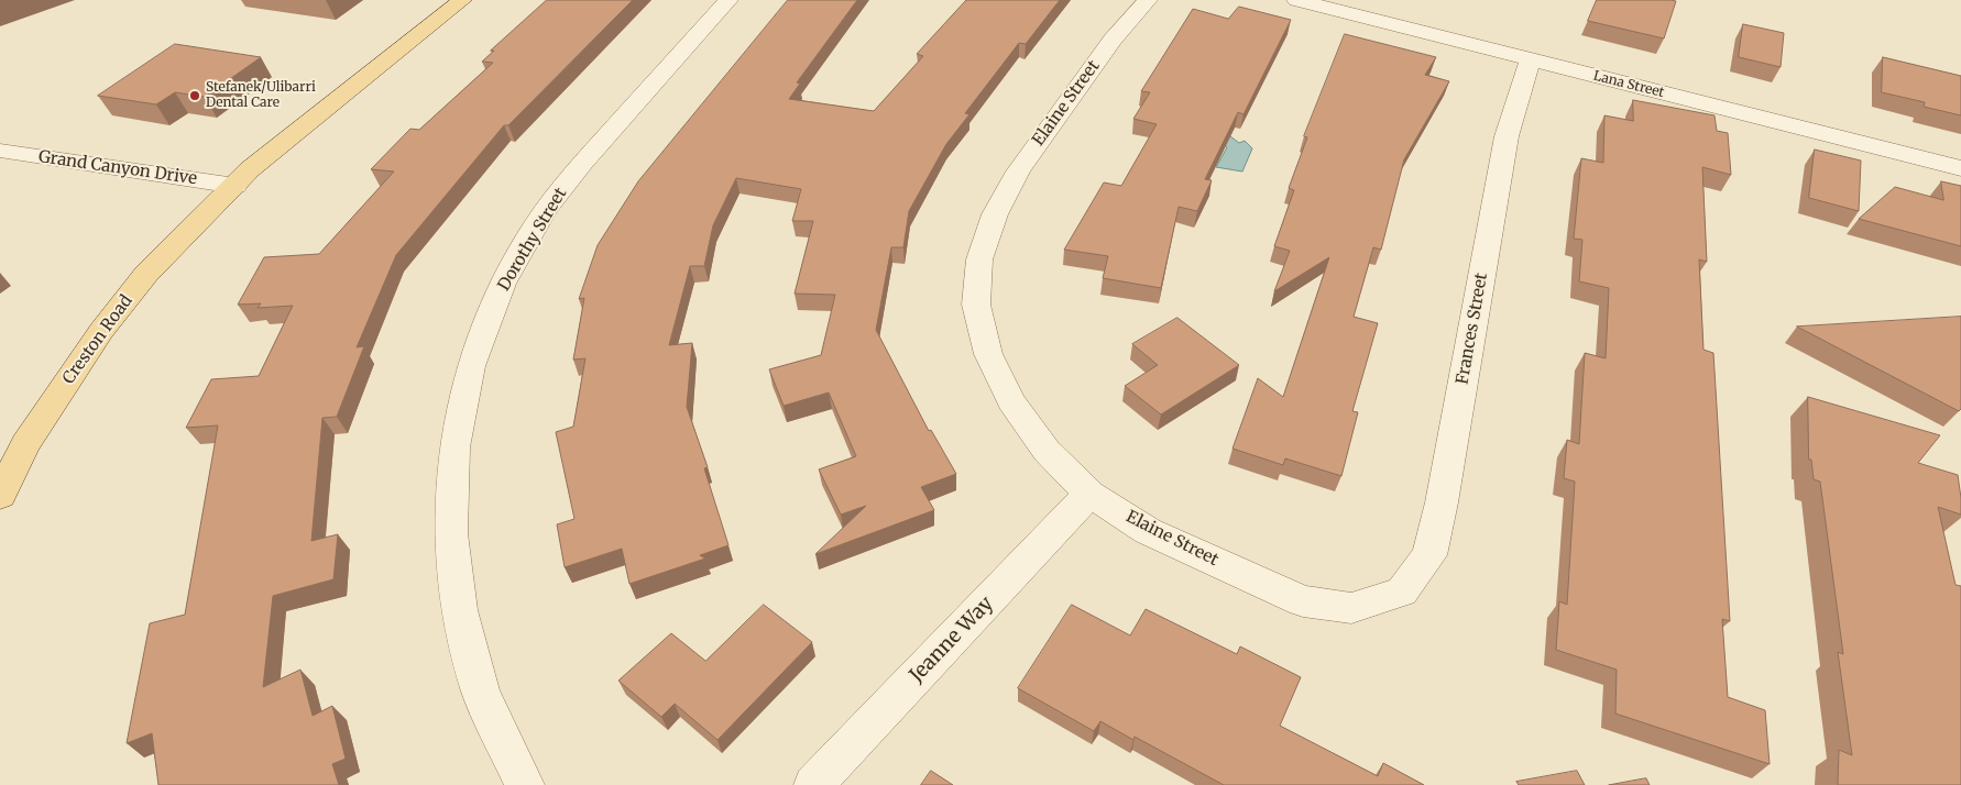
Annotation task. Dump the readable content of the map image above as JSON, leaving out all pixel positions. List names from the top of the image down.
{
  "streets": {
    "main road": ["Creston Road"],
    "street": [
      "Lana Street",
      "Elaine Street",
      "Grand Canyon Drive",
      "Dorothy Street",
      "Frances Street",
      "Jeanne Way"
    ]
  },
  "crossings": [
    ["Lana Street", "Frances Street"],
    ["Elaine Street", "Frances Street"],
    ["Elaine Street", "Jeanne Way"],
    ["Grand Canyon Drive", "Creston Road"]
  ],
  "places": ["Stefanek/Ulibarri Dental Care"]
}
